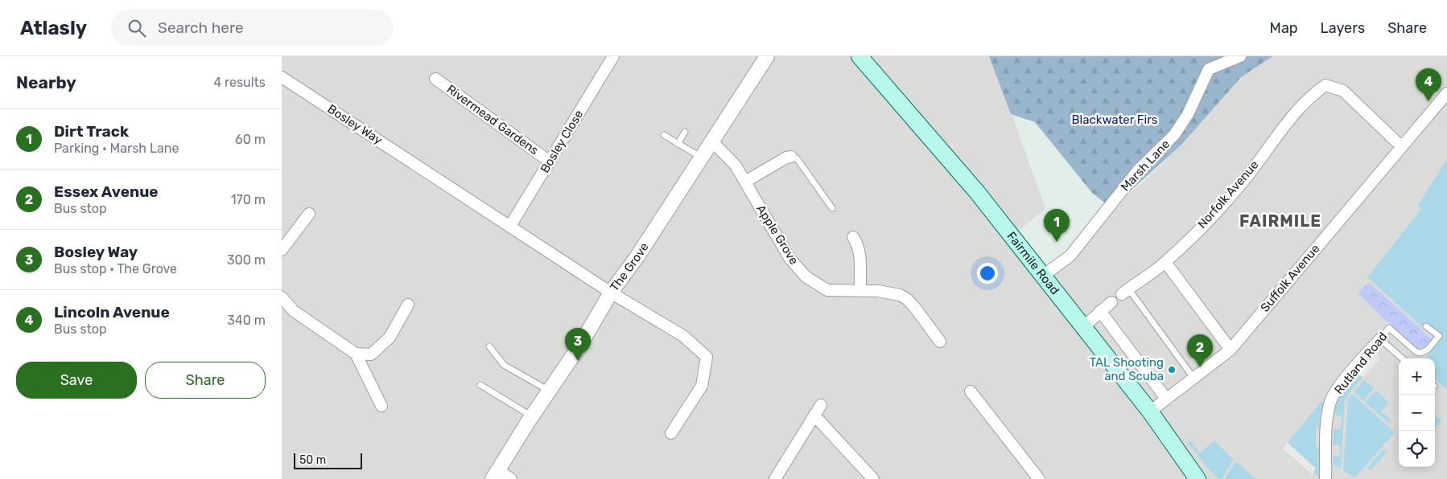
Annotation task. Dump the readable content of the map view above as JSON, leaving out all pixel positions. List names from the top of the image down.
{
  "streets": {
    "main road": ["Fairmile Road"],
    "street": [
      "Rivermead Gardens",
      "Bosley Way",
      "Bosley Close",
      "Marsh Lane",
      "Norfolk Avenue",
      "Apple Grove",
      "The Grove",
      "Suffolk Avenue",
      "Rutland Road"
    ]
  },
  "crossings": [
    ["Rivermead Gardens", "Bosley Close"],
    ["Bosley Way", "Bosley Close"],
    ["Bosley Way", "The Grove"],
    ["Marsh Lane", "Fairmile Road"],
    ["Norfolk Avenue", "Suffolk Avenue"],
    ["Apple Grove", "The Grove"],
    ["Fairmile Road", "Suffolk Avenue"]
  ],
  "districts": ["FAIRMILE"],
  "parks": ["Blackwater Firs"],
  "places": ["TAL Shooting and Scuba"],
  "scale_bar": "50 m",
  "page": {
    "header": "Atlasly",
    "search": "Search here",
    "nav": ["Map", "Layers", "Share"],
    "heading": ["Nearby", "4 results"],
    "pins": [
      "4",
      "1",
      "3",
      "2"
    ],
    "list": [
      {
        "mark": "1",
        "name": "Dirt Track",
        "note": "Parking · Marsh Lane",
        "value": "60 m"
      },
      {
        "mark": "2",
        "name": "Essex Avenue",
        "note": "Bus stop",
        "value": "170 m"
      },
      {
        "mark": "3",
        "name": "Bosley Way",
        "note": "Bus stop · The Grove",
        "value": "300 m"
      },
      {
        "mark": "4",
        "name": "Lincoln Avenue",
        "note": "Bus stop",
        "value": "340 m"
      }
    ],
    "buttons": ["Save", "Share"],
    "map_buttons": ["+", "−"],
    "scale": "50 m"
  }
}
